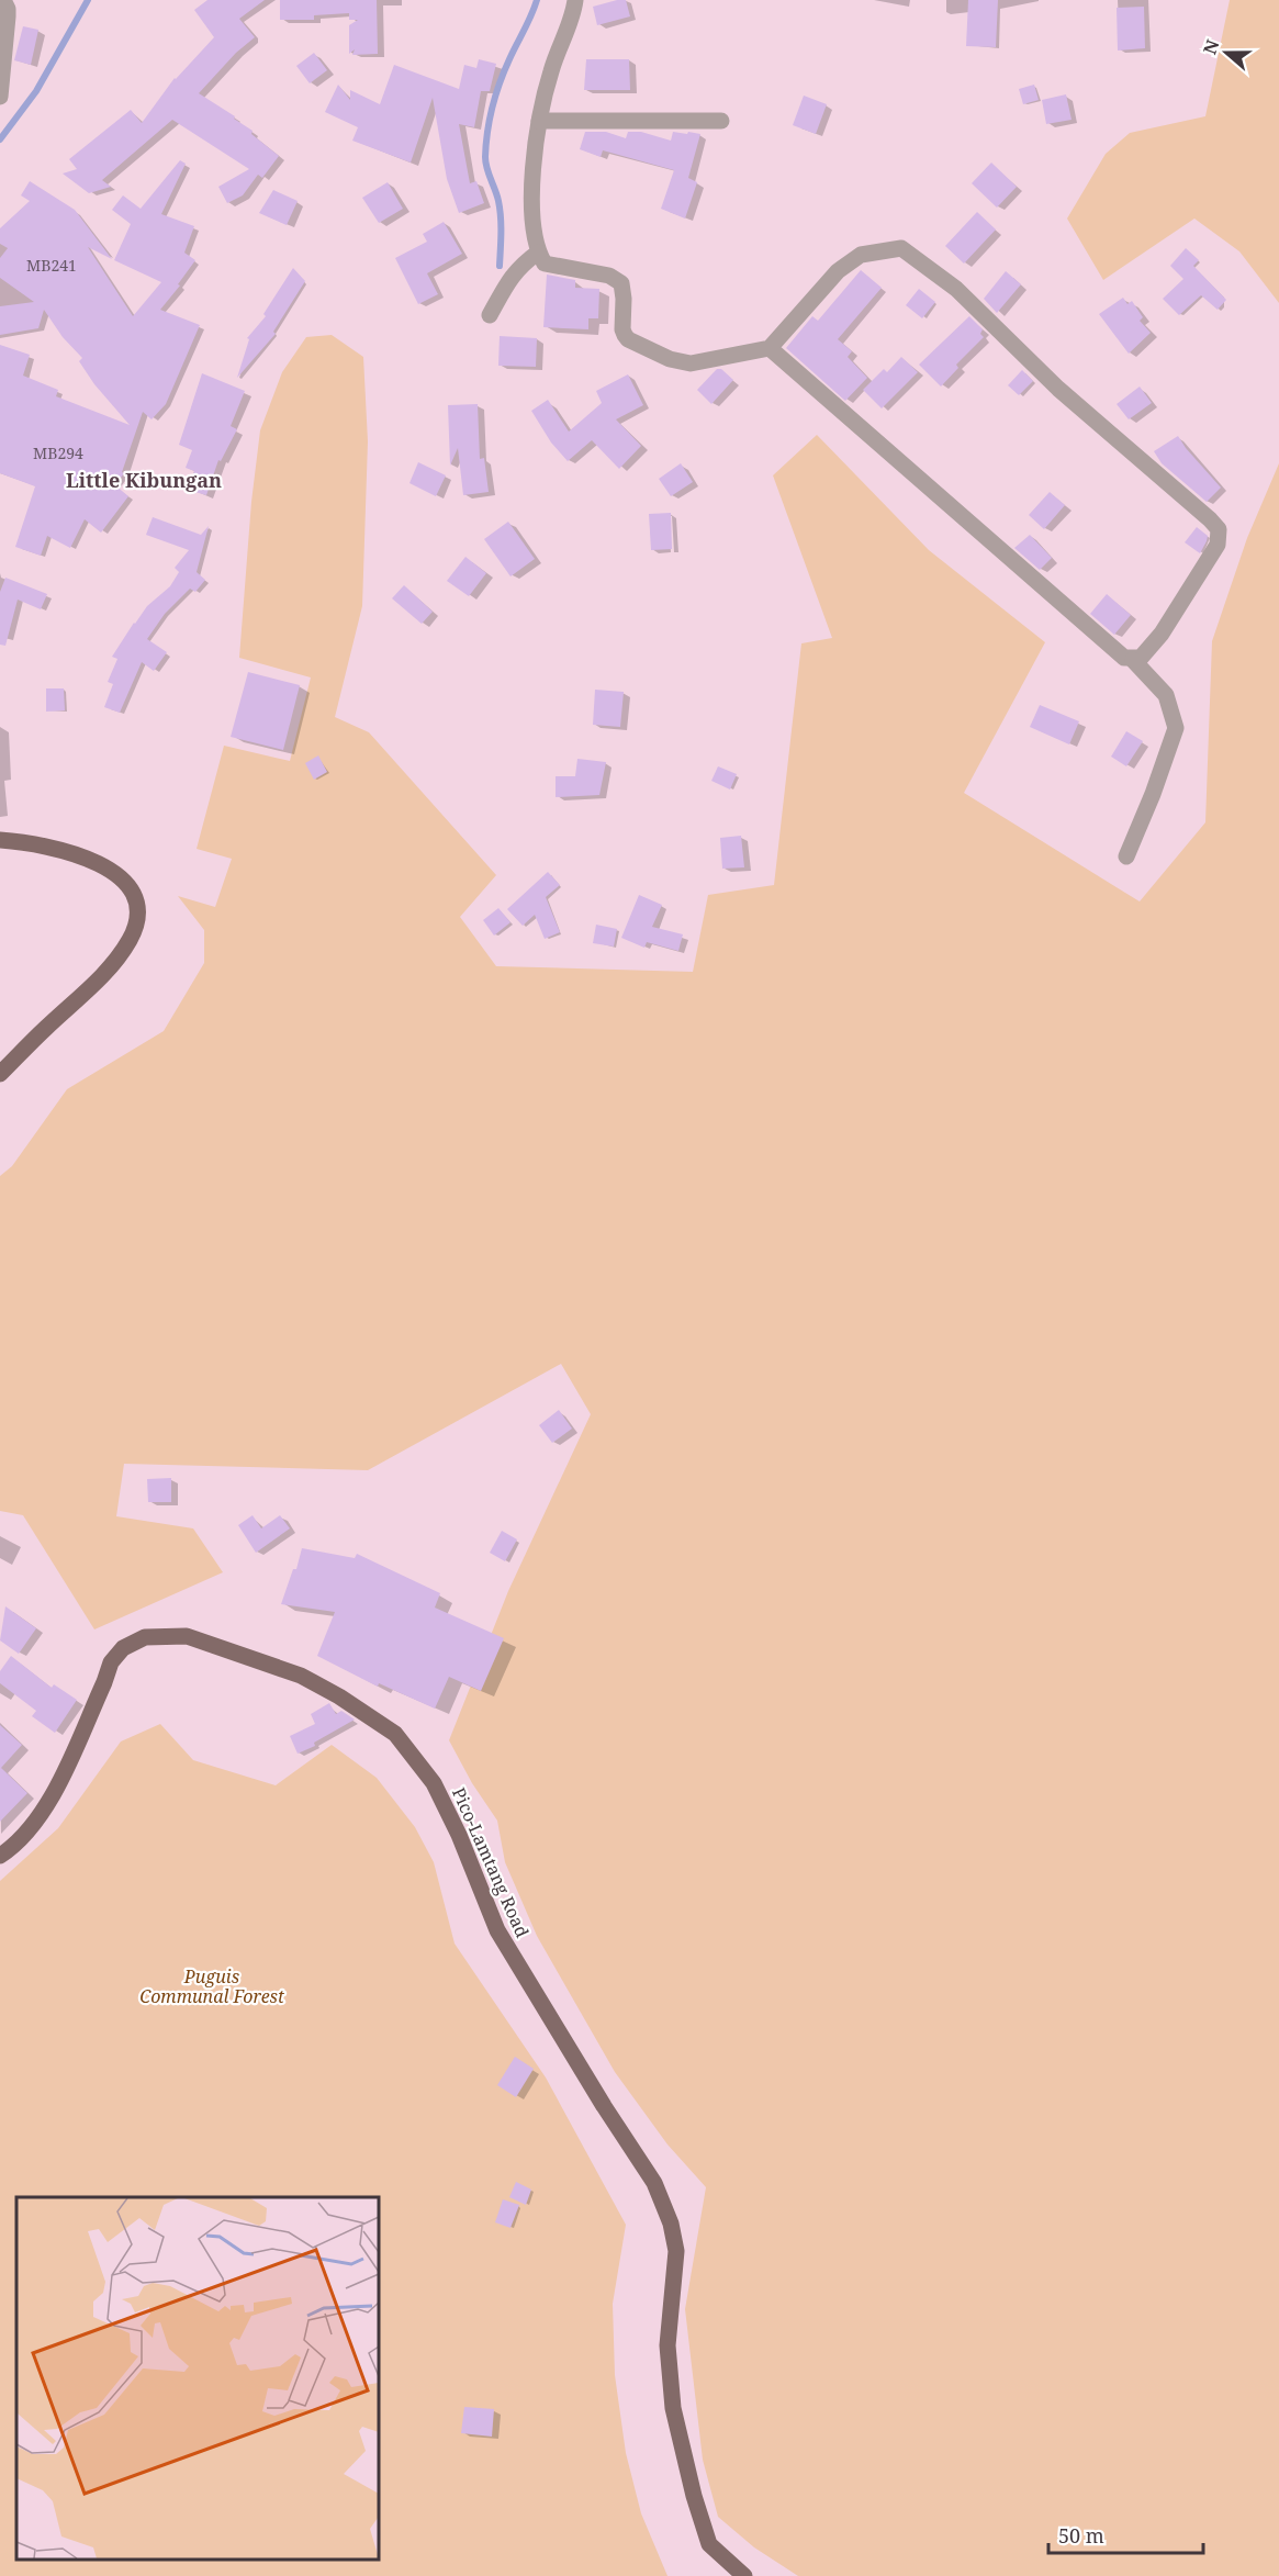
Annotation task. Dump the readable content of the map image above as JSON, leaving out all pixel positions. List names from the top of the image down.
{
  "streets": {
    "main road": ["Pico-Lamtang Road"]
  },
  "districts": ["Little Kibungan"],
  "parks": ["Puguis Communal Forest"],
  "house_numbers": ["MB241", "MB294"],
  "scale_bar": "50 m",
  "north": "left"
}
